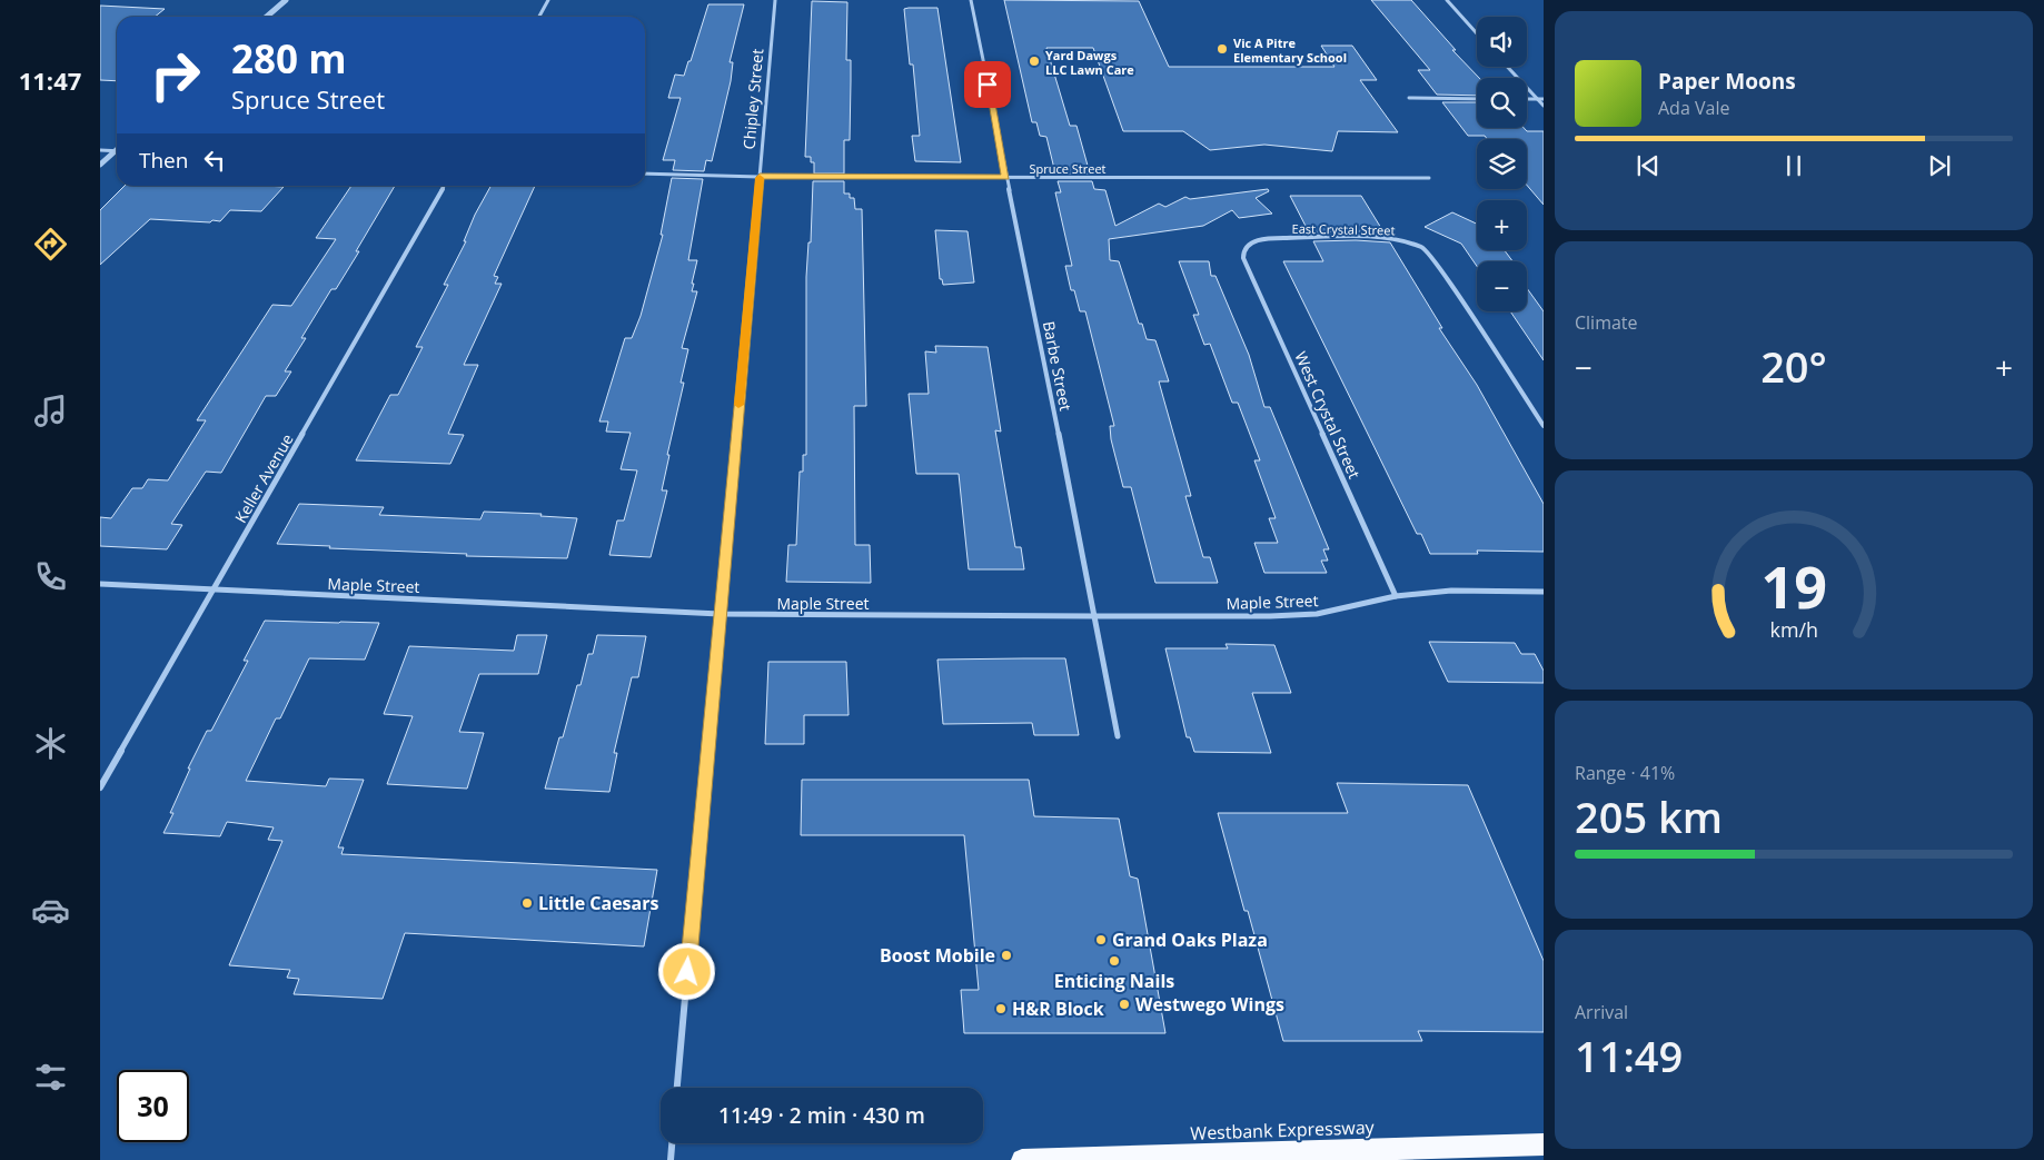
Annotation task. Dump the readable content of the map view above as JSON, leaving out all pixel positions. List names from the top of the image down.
{
  "streets": {
    "highway": ["Westbank Expressway"],
    "street": [
      "Chipley Street",
      "Spruce Street",
      "East Crystal Street",
      "Barbe Street",
      "West Crystal Street",
      "Keller Avenue",
      "Maple Street"
    ]
  },
  "crossings": [
    ["Chipley Street", "Spruce Street"],
    ["Chipley Street", "Maple Street"],
    ["Spruce Street", "Barbe Street"],
    ["East Crystal Street", "West Crystal Street"],
    ["Barbe Street", "Maple Street"],
    ["West Crystal Street", "Maple Street"],
    ["Keller Avenue", "Maple Street"]
  ],
  "places": [
    "Vic A Pitre Elementary School",
    "Yard Dawgs LLC Lawn Care",
    "Little Caesars",
    "Grand Oaks Plaza",
    "Boost Mobile",
    "Enticing Nails",
    "Westwego Wings",
    "H&R Block"
  ],
  "page": {
    "tabs": "11:47",
    "map_buttons": ["+", "−"],
    "turn": ["280 m", "Spruce Street"],
    "song": ["Paper Moons", "Ada Vale"],
    "then": "Then",
    "tile": [
      "Climate",
      ["Range · 41%", "205 km"],
      ["Arrival", "11:49"]
    ],
    "heat": ["−", "20°", "+"],
    "limit": "30",
    "trip": "11:49 · 2 min · 430 m",
    "gauge": ["19", "km/h"]
  }
}
